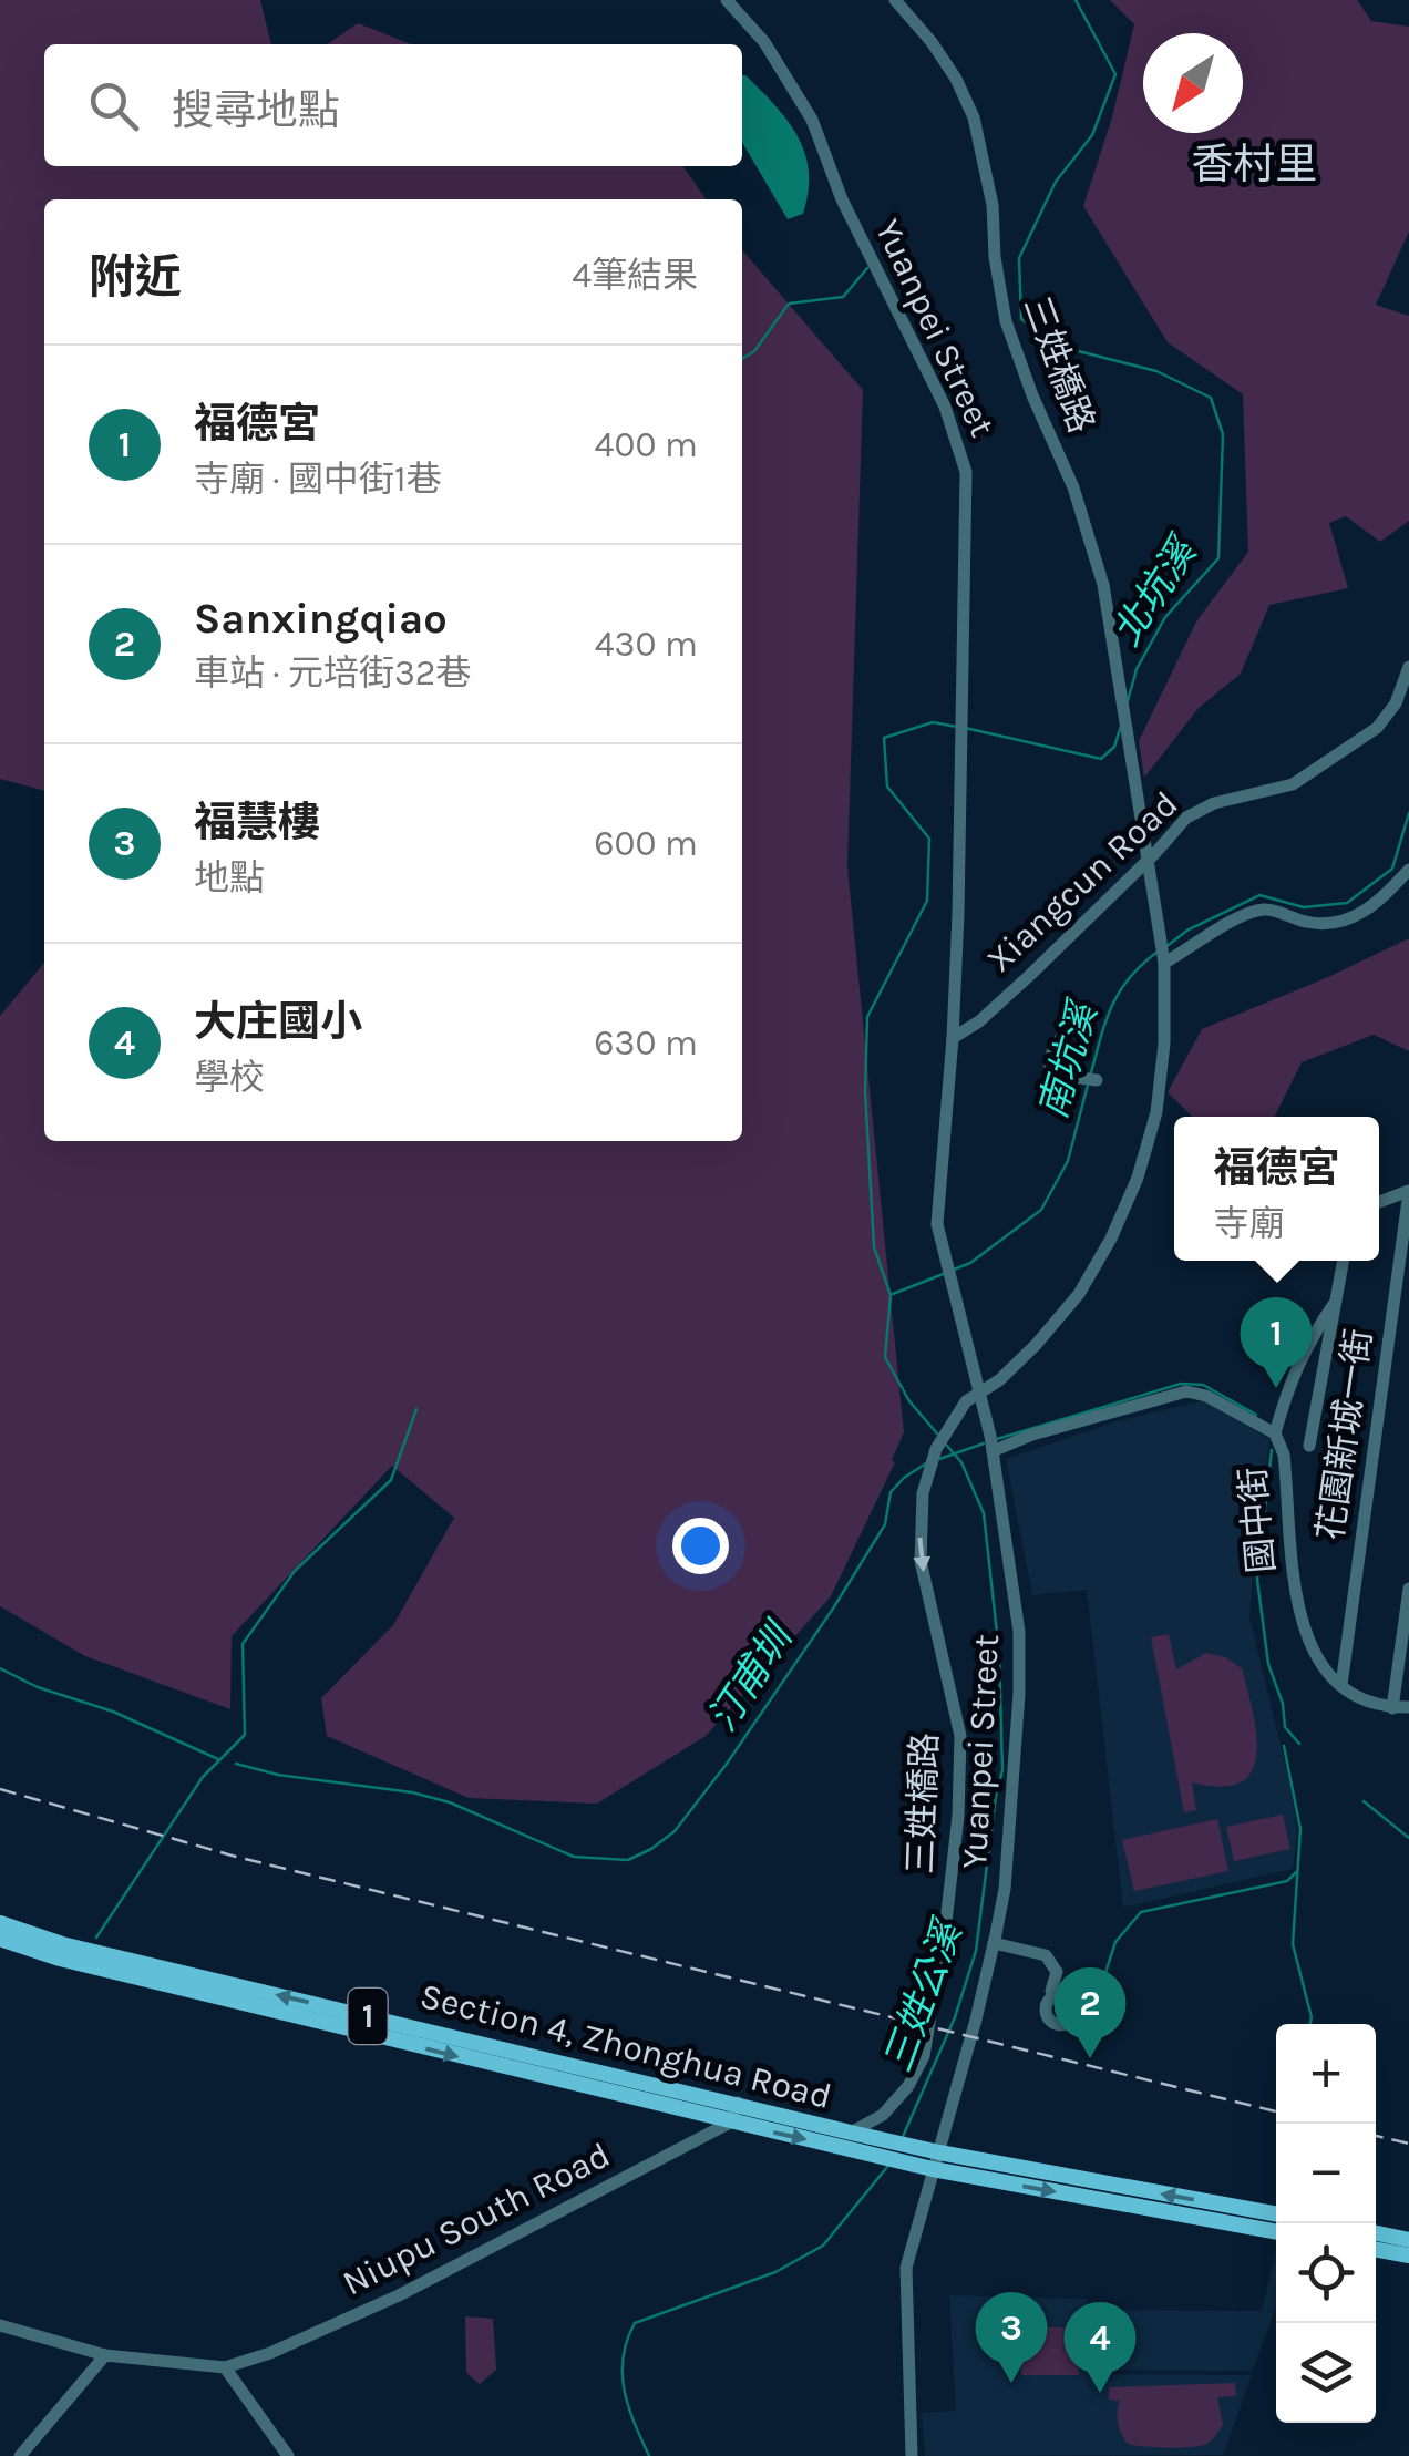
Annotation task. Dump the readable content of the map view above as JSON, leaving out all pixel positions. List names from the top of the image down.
{
  "streets": {
    "main road": ["1", "Section 4, Zhonghua Road"],
    "street": [
      "Yuanpei Street",
      "三姓橋路",
      "Xiangcun Road",
      "花園新城一街",
      "國中街",
      "Niupu South Road"
    ]
  },
  "crossings": [
    ["Yuanpei Street", "三姓橋路"],
    ["Yuanpei Street", "Xiangcun Road"],
    ["Yuanpei Street", "國中街"],
    ["Yuanpei Street", "1"],
    ["三姓橋路", "Xiangcun Road"],
    ["三姓橋路", "1"],
    ["三姓橋路", "Section 4, Zhonghua Road"],
    ["花園新城一街", "國中街"],
    ["1", "Section 4, Zhonghua Road"],
    ["Section 4, Zhonghua Road", "Niupu South Road"]
  ],
  "one_way": ["三姓橋路"],
  "districts": ["香村里"],
  "water": [
    "北坑溪",
    "南坑溪",
    "汀甫圳",
    "三姓公溪"
  ],
  "north": "bottom left",
  "page": {
    "search": "搜尋地點",
    "heading": ["附近", "4筆結果"],
    "list": [
      {
        "mark": "1",
        "name": "福德宮",
        "note": "寺廟 · 國中街1巷",
        "value": "400 m"
      },
      {
        "mark": "2",
        "name": "Sanxingqiao",
        "note": "車站 · 元培街32巷",
        "value": "430 m"
      },
      {
        "mark": "3",
        "name": "福慧樓",
        "note": "地點",
        "value": "600 m"
      },
      {
        "mark": "4",
        "name": "大庄國小",
        "note": "學校",
        "value": "630 m"
      }
    ],
    "popup": ["福德宮", "寺廟"],
    "pins": [
      "1",
      "2",
      "3",
      "4"
    ],
    "map_buttons": ["+", "−"]
  }
}
